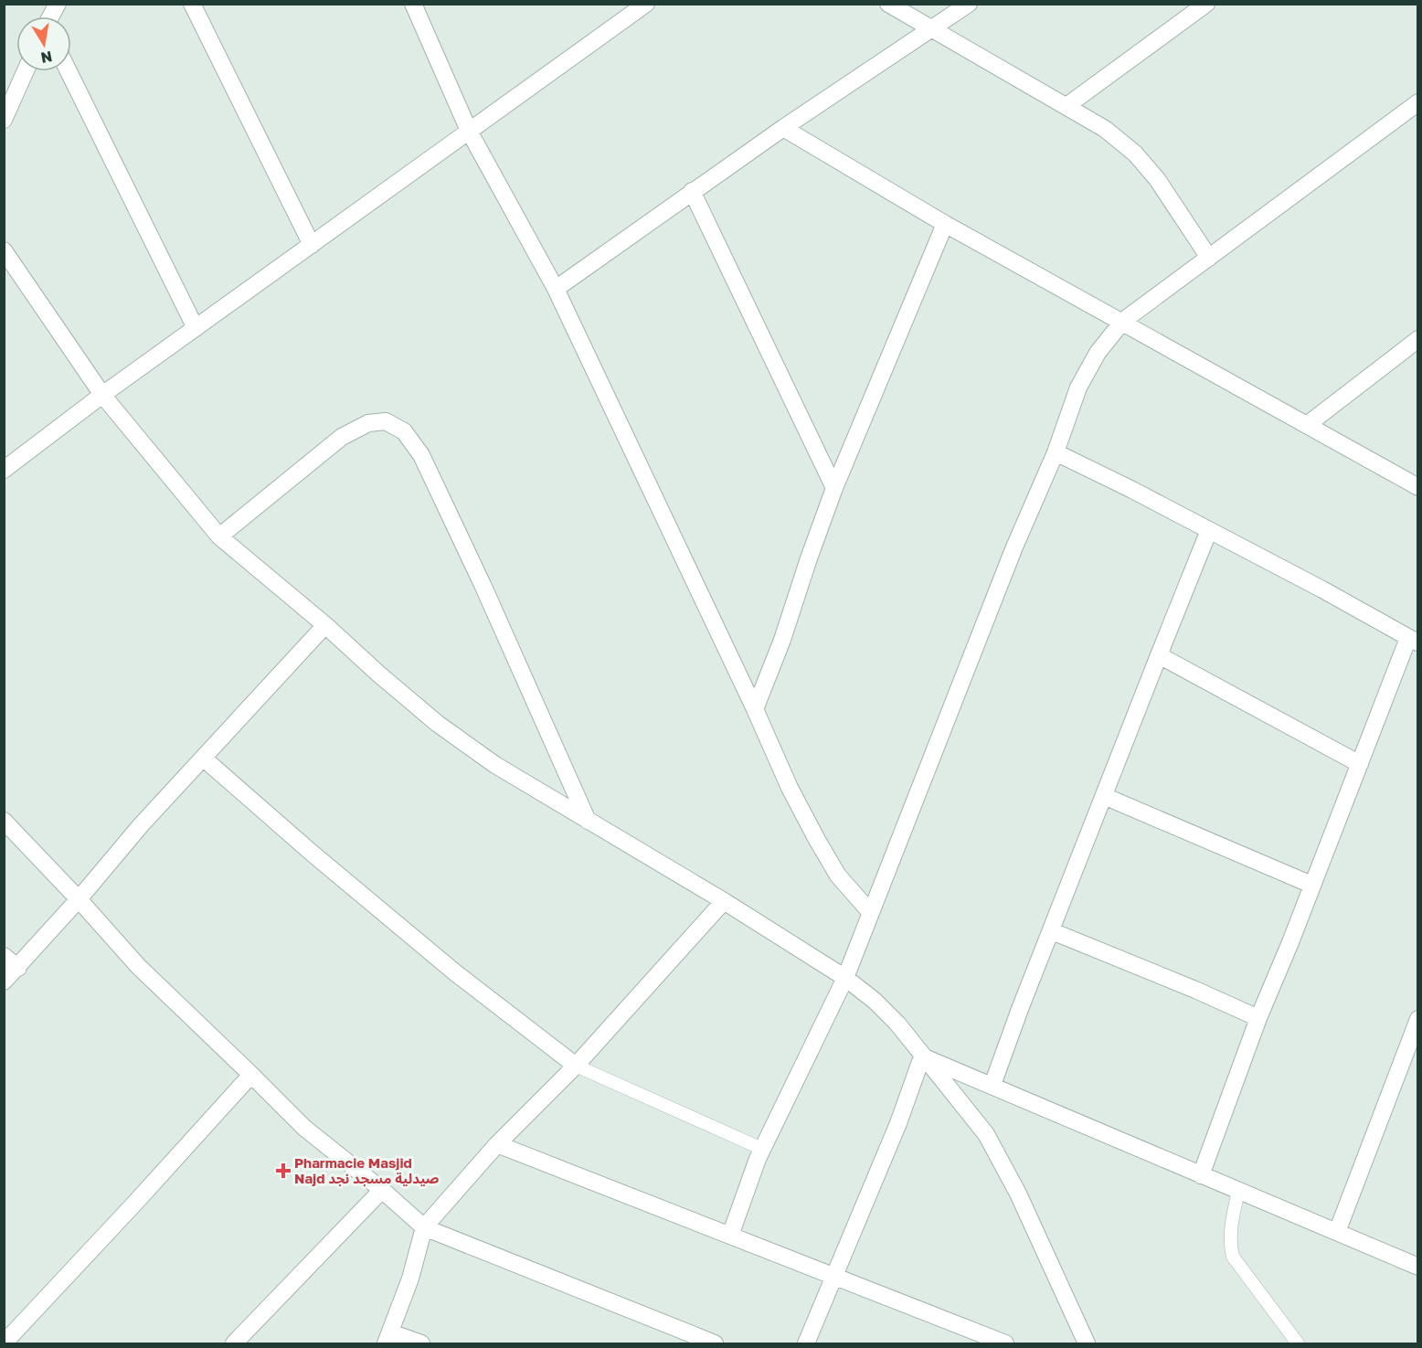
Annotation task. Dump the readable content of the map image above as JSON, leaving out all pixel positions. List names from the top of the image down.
{
  "places": {
    "health": ["Pharmacie Masjid Najd صيدلية مسجد نجد"]
  },
  "north": "bottom"
}
